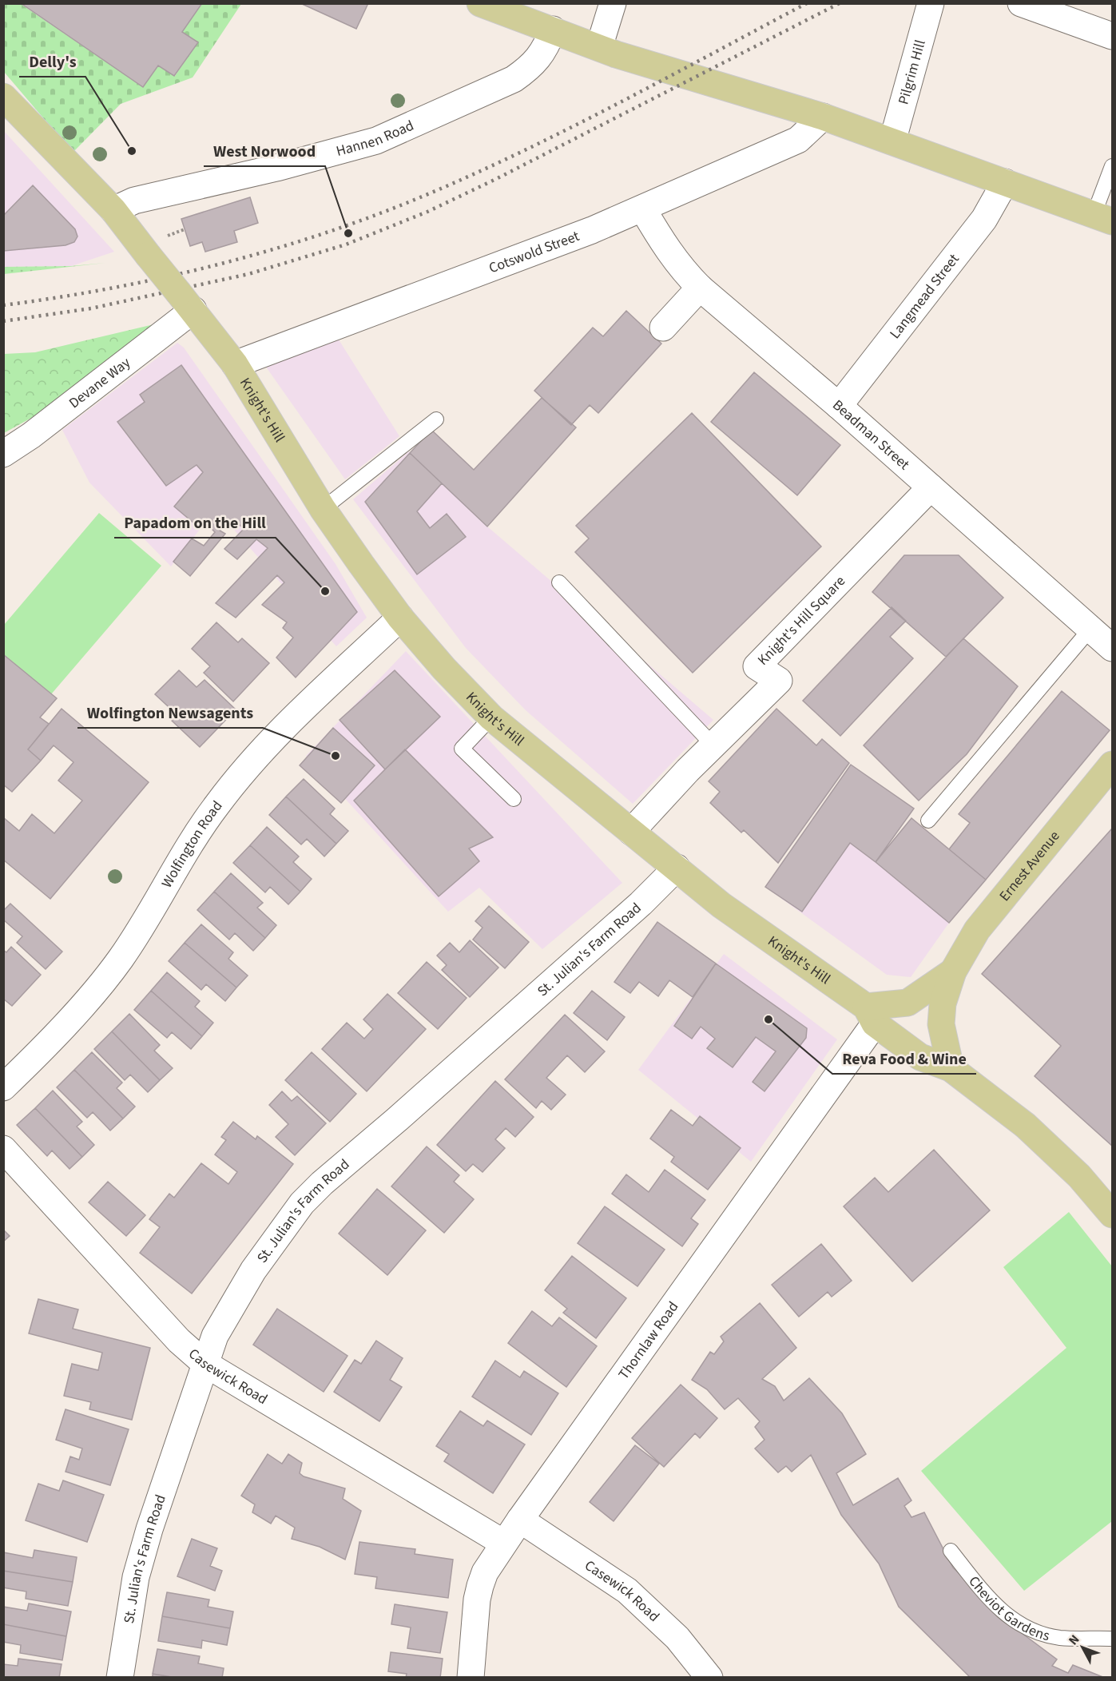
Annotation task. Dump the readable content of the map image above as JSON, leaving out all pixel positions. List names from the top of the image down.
{
  "streets": {
    "main road": ["Knight's Hill", "Ernest Avenue"],
    "street": [
      "Pilgrim Hill",
      "Hannen Road",
      "Cotswold Street",
      "Langmead Street",
      "Devane Way",
      "Beadman Street",
      "Knight's Hill Square",
      "Wolfington Road",
      "St. Julian's Farm Road",
      "Thornlaw Road",
      "Casewick Road"
    ],
    "lane": ["Cheviot Gardens"]
  },
  "crossings": [
    ["Hannen Road", "Knight's Hill"],
    ["Cotswold Street", "Knight's Hill"],
    ["Cotswold Street", "Beadman Street"],
    ["Langmead Street", "Beadman Street"],
    ["Devane Way", "Knight's Hill"],
    ["Knight's Hill", "Knight's Hill Square"],
    ["Knight's Hill", "Wolfington Road"],
    ["Knight's Hill", "Ernest Avenue"],
    ["Knight's Hill", "St. Julian's Farm Road"],
    ["Knight's Hill", "Thornlaw Road"],
    ["Beadman Street", "Knight's Hill Square"],
    ["Ernest Avenue", "Thornlaw Road"],
    ["St. Julian's Farm Road", "Casewick Road"],
    ["Thornlaw Road", "Casewick Road"]
  ],
  "places": [
    "Delly's",
    "West Norwood",
    "Papadom on the Hill",
    "Wolfington Newsagents",
    "Reva Food & Wine"
  ],
  "north": "top left"
}
